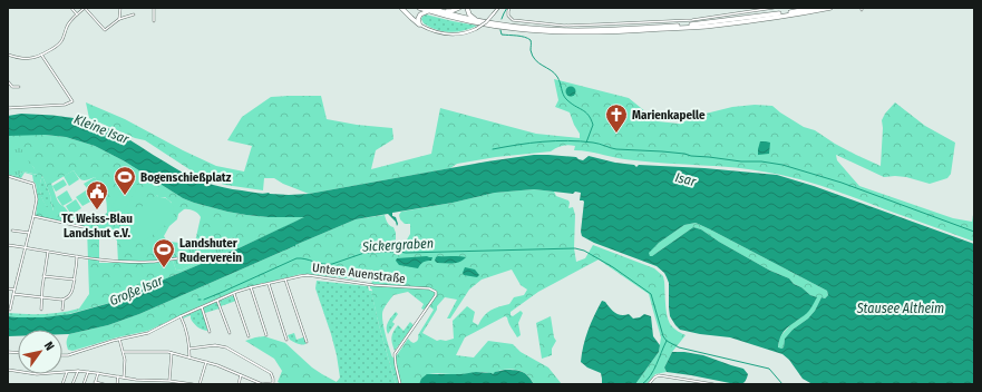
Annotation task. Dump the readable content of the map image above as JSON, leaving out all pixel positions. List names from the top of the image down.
{
  "streets": {
    "street": ["Untere Auenstraße"]
  },
  "water": [
    "Kleine Isar",
    "Isar",
    "Sickergraben",
    "Große Isar",
    "Stausee Altheim"
  ],
  "places": {
    "church": ["Marienkapelle"],
    "sports": ["Bogenschießplatz", "Landshuter Ruderverein"],
    "public building": ["TC Weiss-Blau Landshut e.V."]
  },
  "north": "top right"
}
